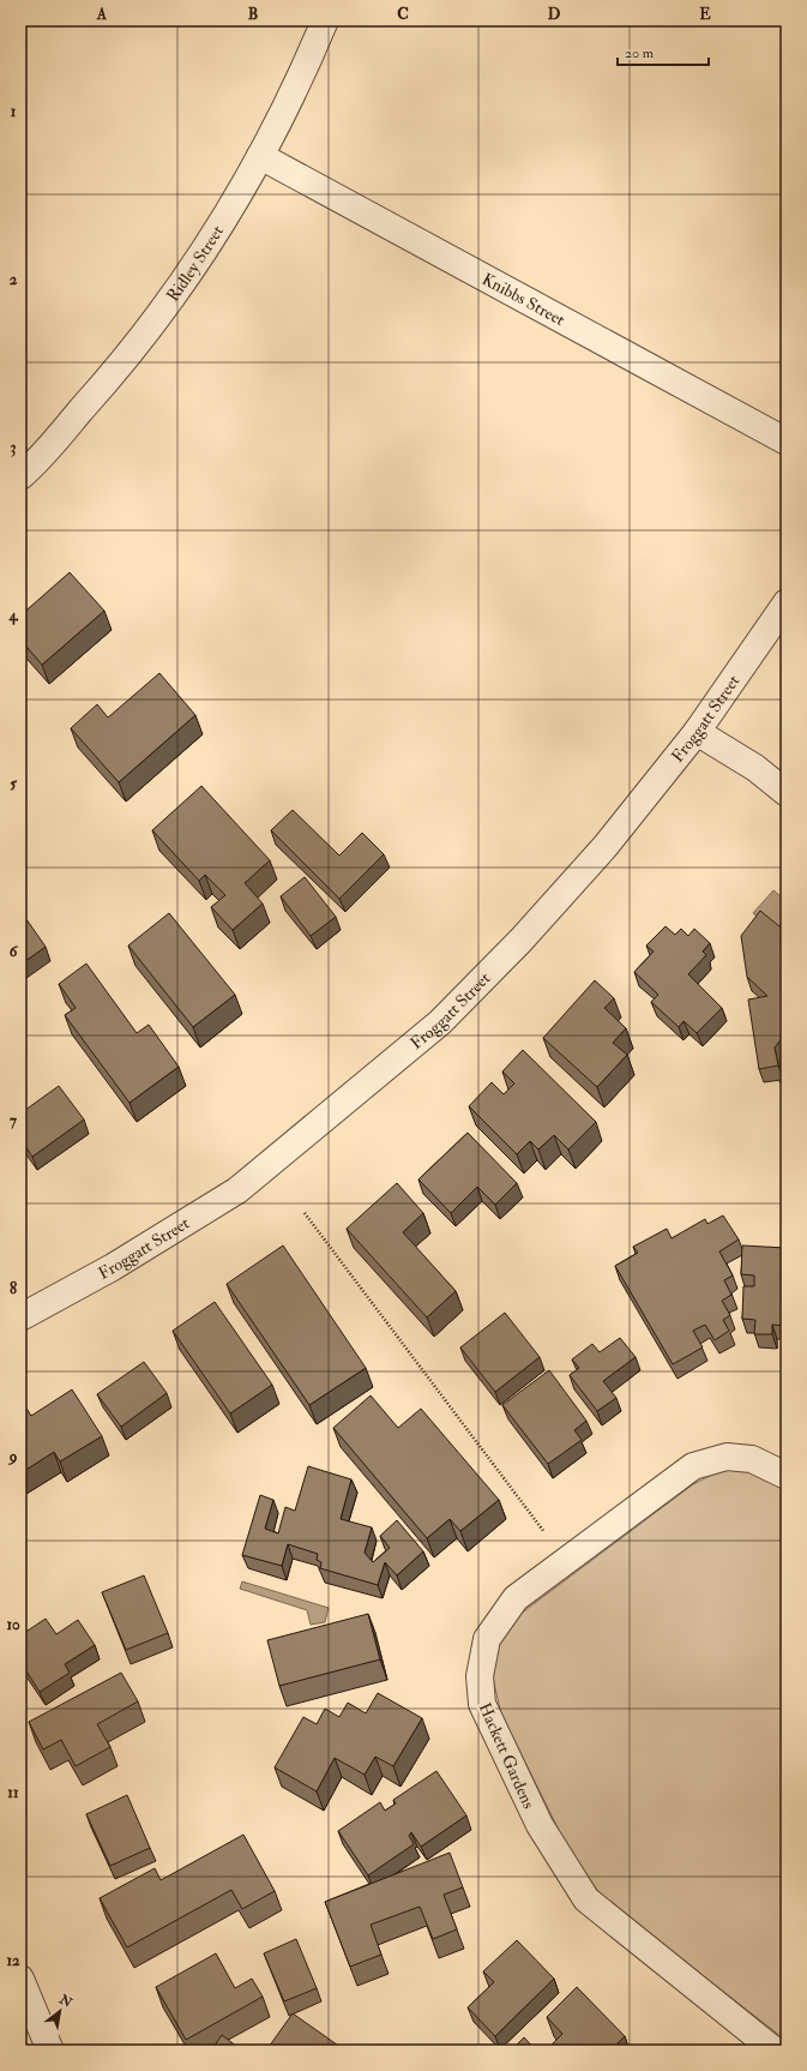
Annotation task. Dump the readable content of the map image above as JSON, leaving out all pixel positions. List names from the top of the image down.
{
  "streets": {
    "street": [
      "Ridley Street",
      "Knibbs Street",
      "Froggatt Street",
      "Hackett Gardens"
    ]
  },
  "crossings": [
    ["Ridley Street", "Knibbs Street"]
  ],
  "scale_bar": "20 m",
  "north": "top right",
  "grid": {
    "columns": [
      "A",
      "B",
      "C",
      "D",
      "E"
    ],
    "rows": [
      "1",
      "2",
      "3",
      "4",
      "5",
      "6",
      "7",
      "8",
      "9",
      "10",
      "11",
      "12"
    ]
  }
}
